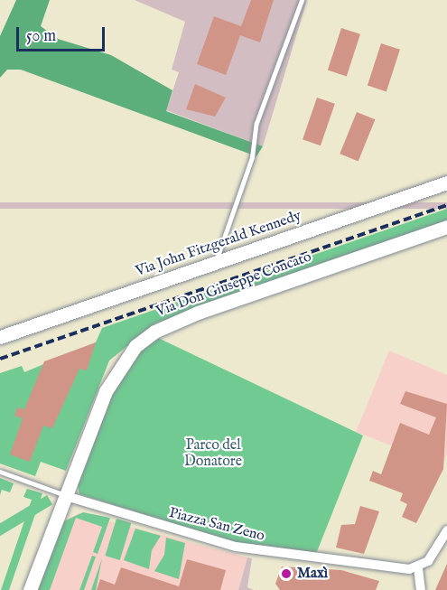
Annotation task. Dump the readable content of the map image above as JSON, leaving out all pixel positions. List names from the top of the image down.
{
  "streets": {
    "street": ["Via John Fitzgerald Kennedy", "Via Don Giuseppe Concato", "Piazza San Zeno"]
  },
  "crossings": [
    ["Via Don Giuseppe Concato", "Piazza San Zeno"]
  ],
  "parks": ["Parco del Donatore"],
  "places": ["Maxì"],
  "scale_bar": "50 m"
}
